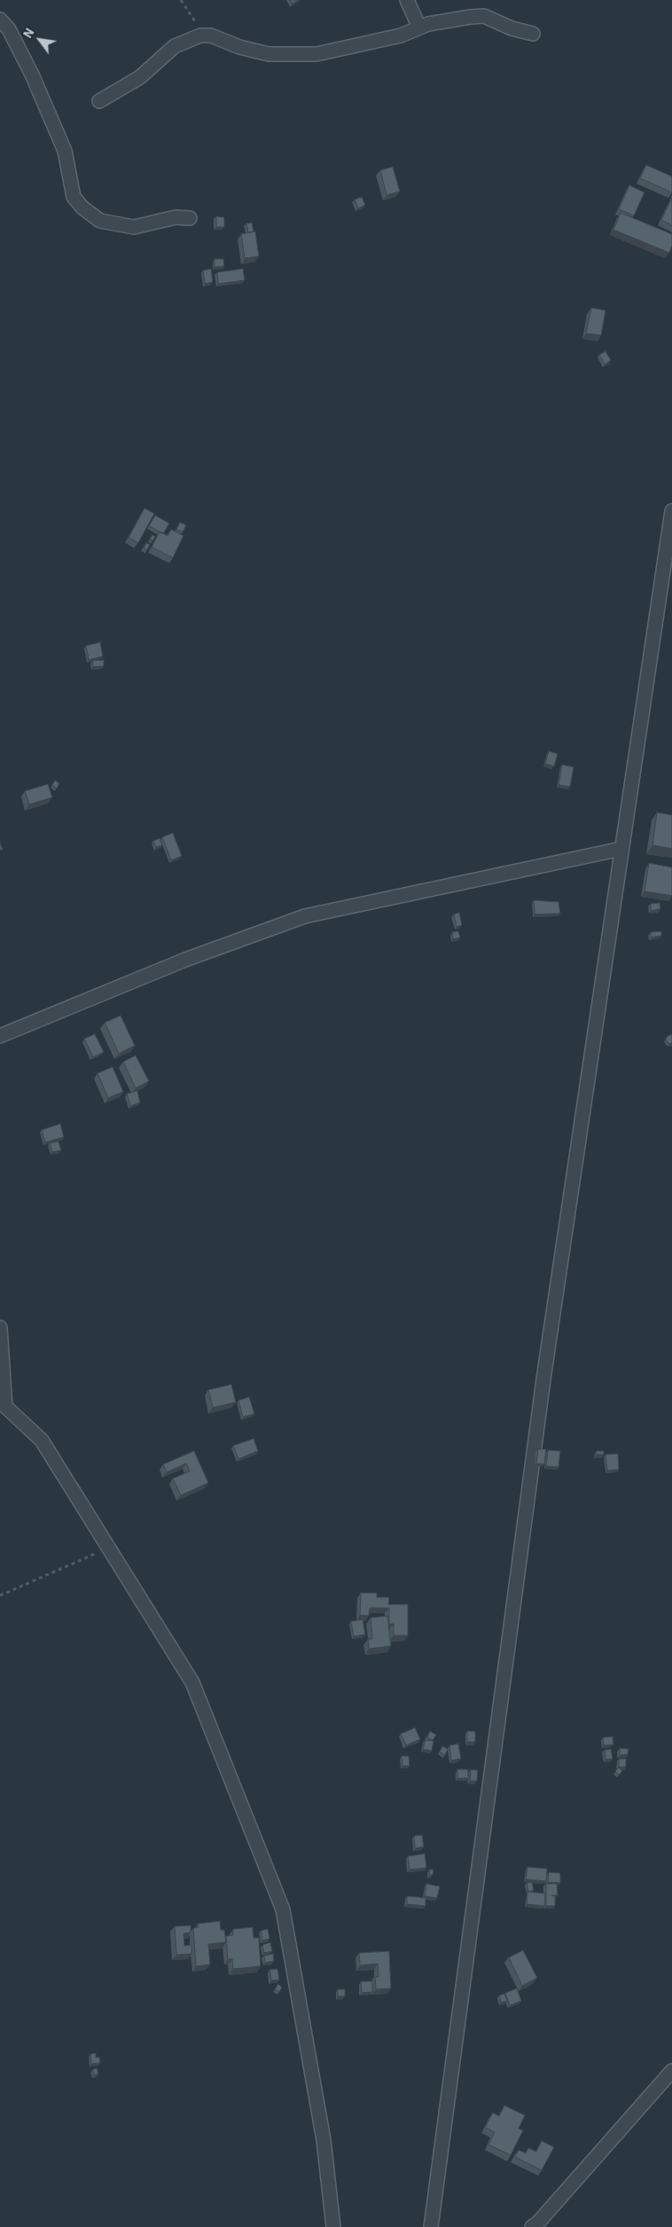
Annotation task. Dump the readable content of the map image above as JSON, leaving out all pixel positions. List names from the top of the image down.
{
  "north": "top left"
}
